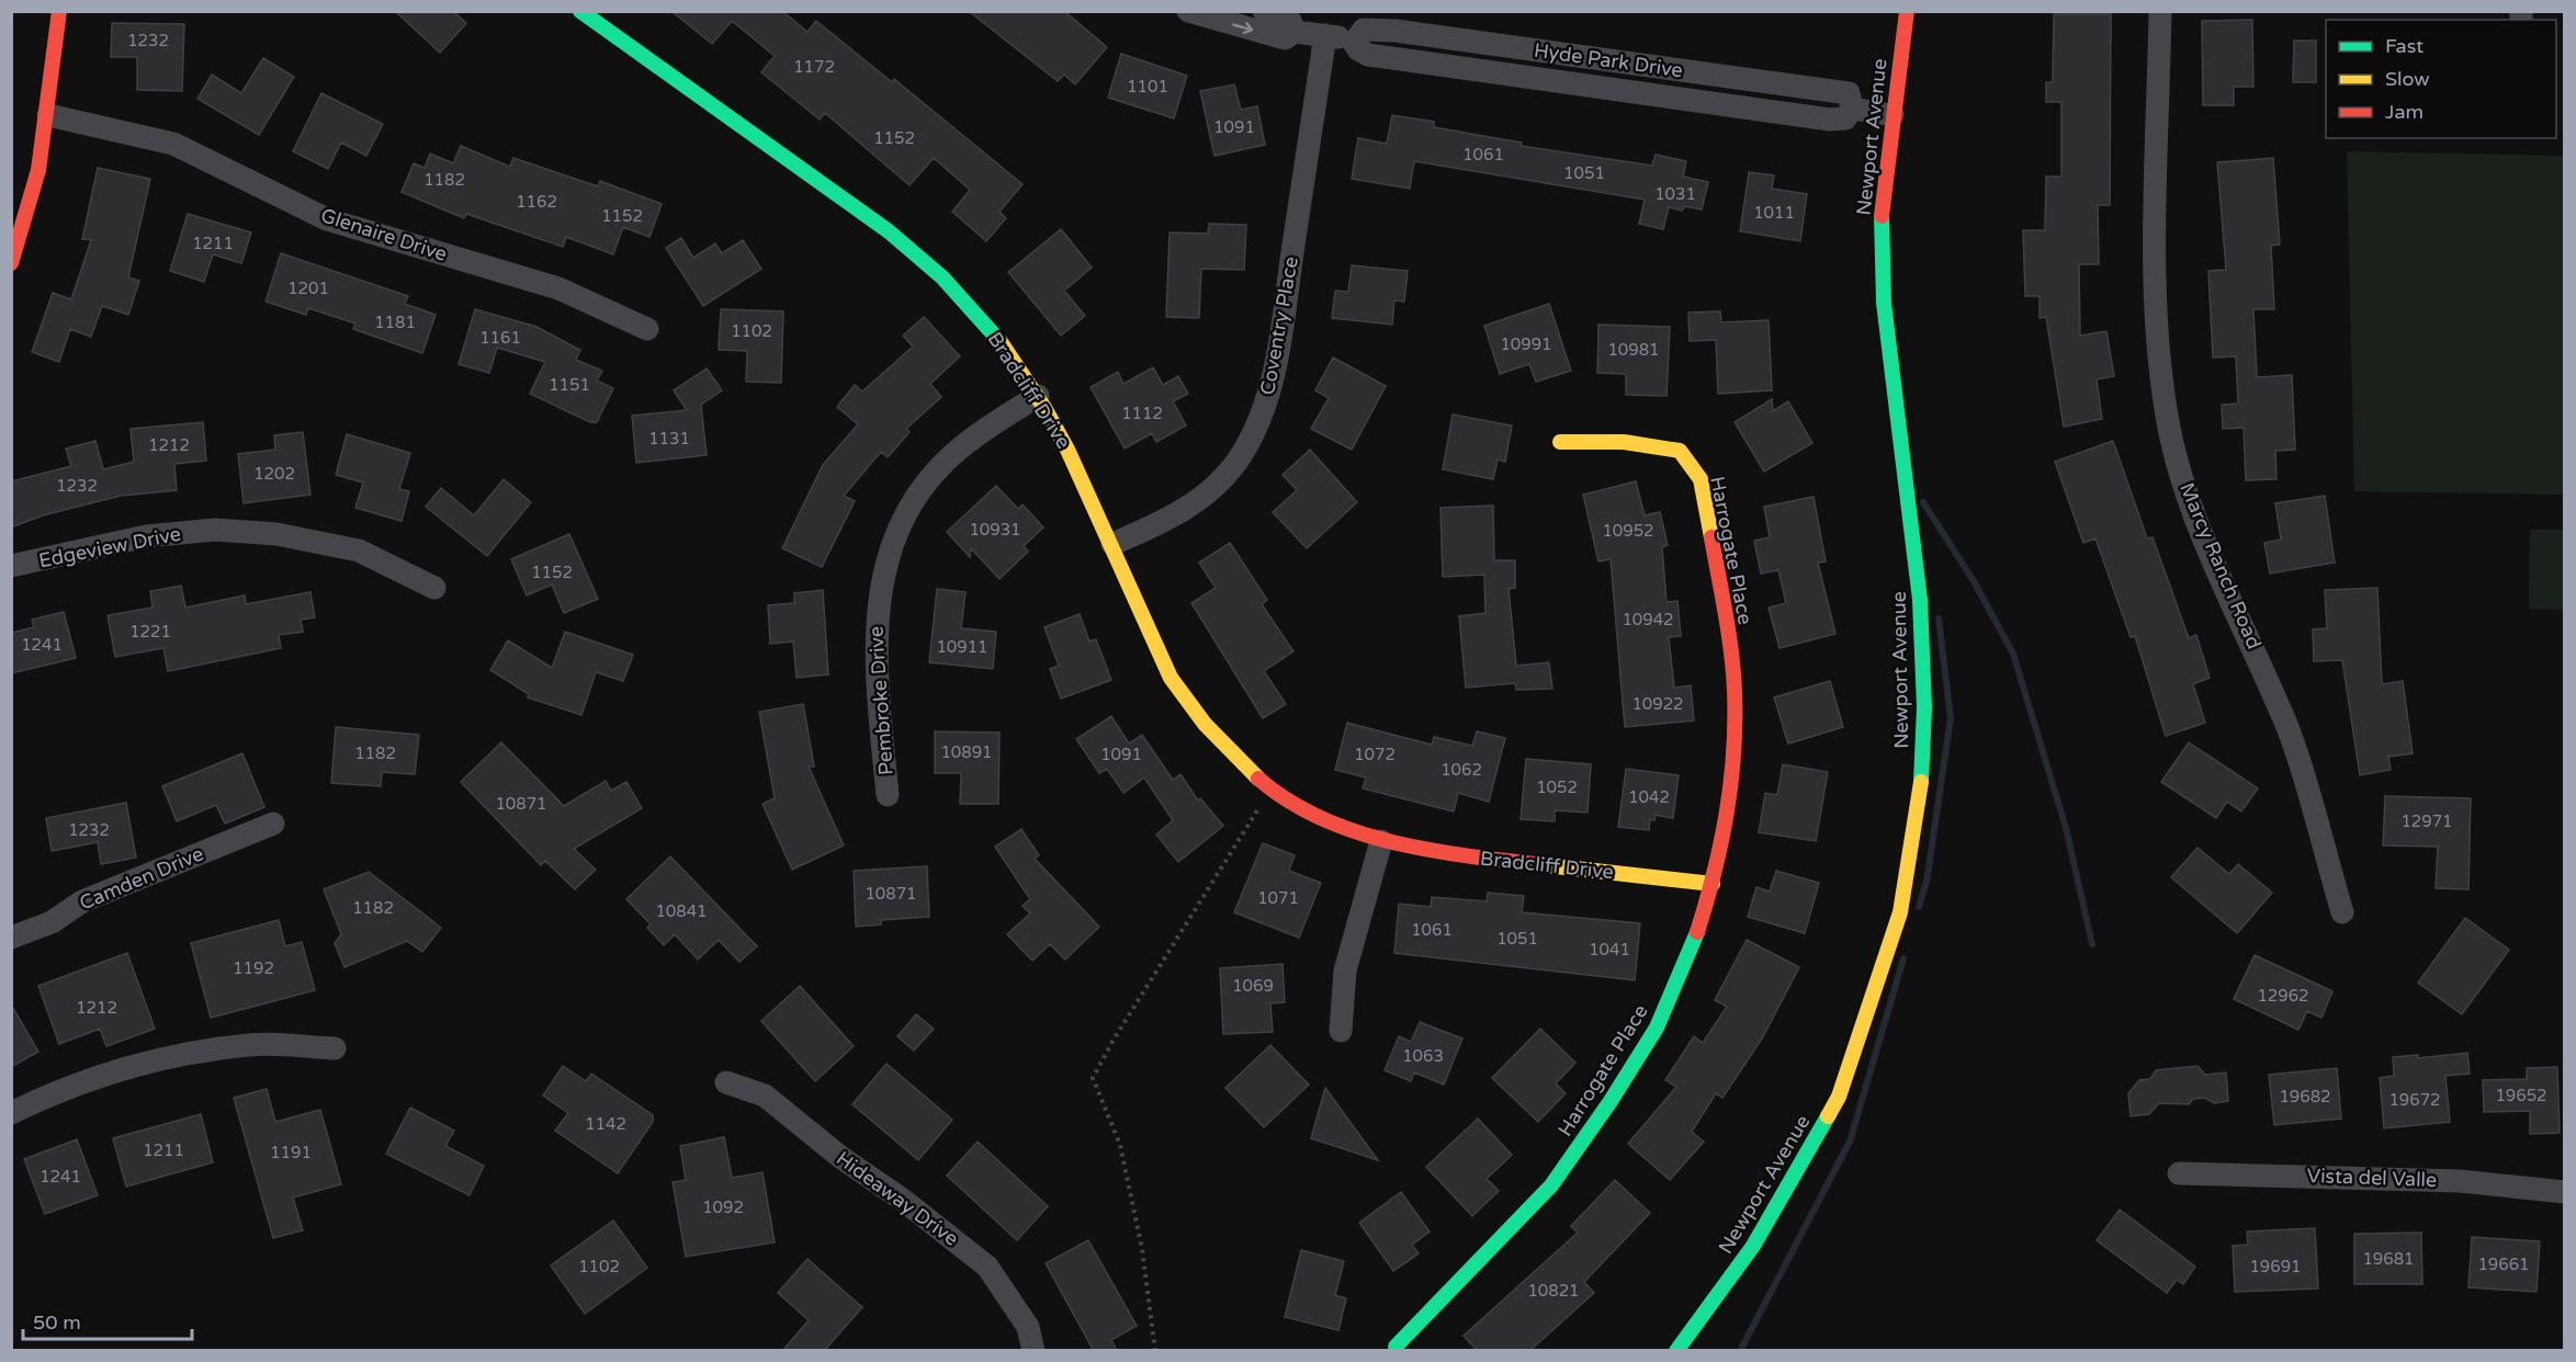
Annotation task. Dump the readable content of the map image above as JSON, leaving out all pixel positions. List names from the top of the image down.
{
  "streets": {
    "street": [
      "Hyde Park Drive",
      "Newport Avenue",
      "Glenaire Drive",
      "Coventry Place",
      "Bradcliff Drive",
      "Edgeview Drive",
      "Harrogate Place",
      "Marcy Ranch Road",
      "Pembroke Drive",
      "Camden Drive",
      "Vista del Valle",
      "Hideaway Drive"
    ]
  },
  "crossings": [
    ["Hyde Park Drive", "Newport Avenue"],
    ["Hyde Park Drive", "Coventry Place"],
    ["Coventry Place", "Bradcliff Drive"],
    ["Bradcliff Drive", "Harrogate Place"],
    ["Bradcliff Drive", "Pembroke Drive"]
  ],
  "house_numbers": [
    "1232",
    "1172",
    "1101",
    "1091",
    "1152",
    "1061",
    "1051",
    "1182",
    "1031",
    "1162",
    "1011",
    "1152",
    "1211",
    "1201",
    "1181",
    "1102",
    "1161",
    "10991",
    "10981",
    "1151",
    "1112",
    "1131",
    "1212",
    "1202",
    "1232",
    "10931",
    "10952",
    "1152",
    "10942",
    "1221",
    "1241",
    "10911",
    "10922",
    "10891",
    "1182",
    "1091",
    "1072",
    "1062",
    "1052",
    "1042",
    "10871",
    "12971",
    "1232",
    "10871",
    "1071",
    "1182",
    "10841",
    "1061",
    "1051",
    "1041",
    "1192",
    "1069",
    "12962",
    "1212",
    "1063",
    "19652",
    "19682",
    "19672",
    "1142",
    "1211",
    "1191",
    "1241",
    "1092",
    "19681",
    "19661",
    "1102",
    "19691",
    "10821"
  ],
  "legend": ["Fast", "Slow", "Jam"],
  "scale_bar": "50 m"
}
